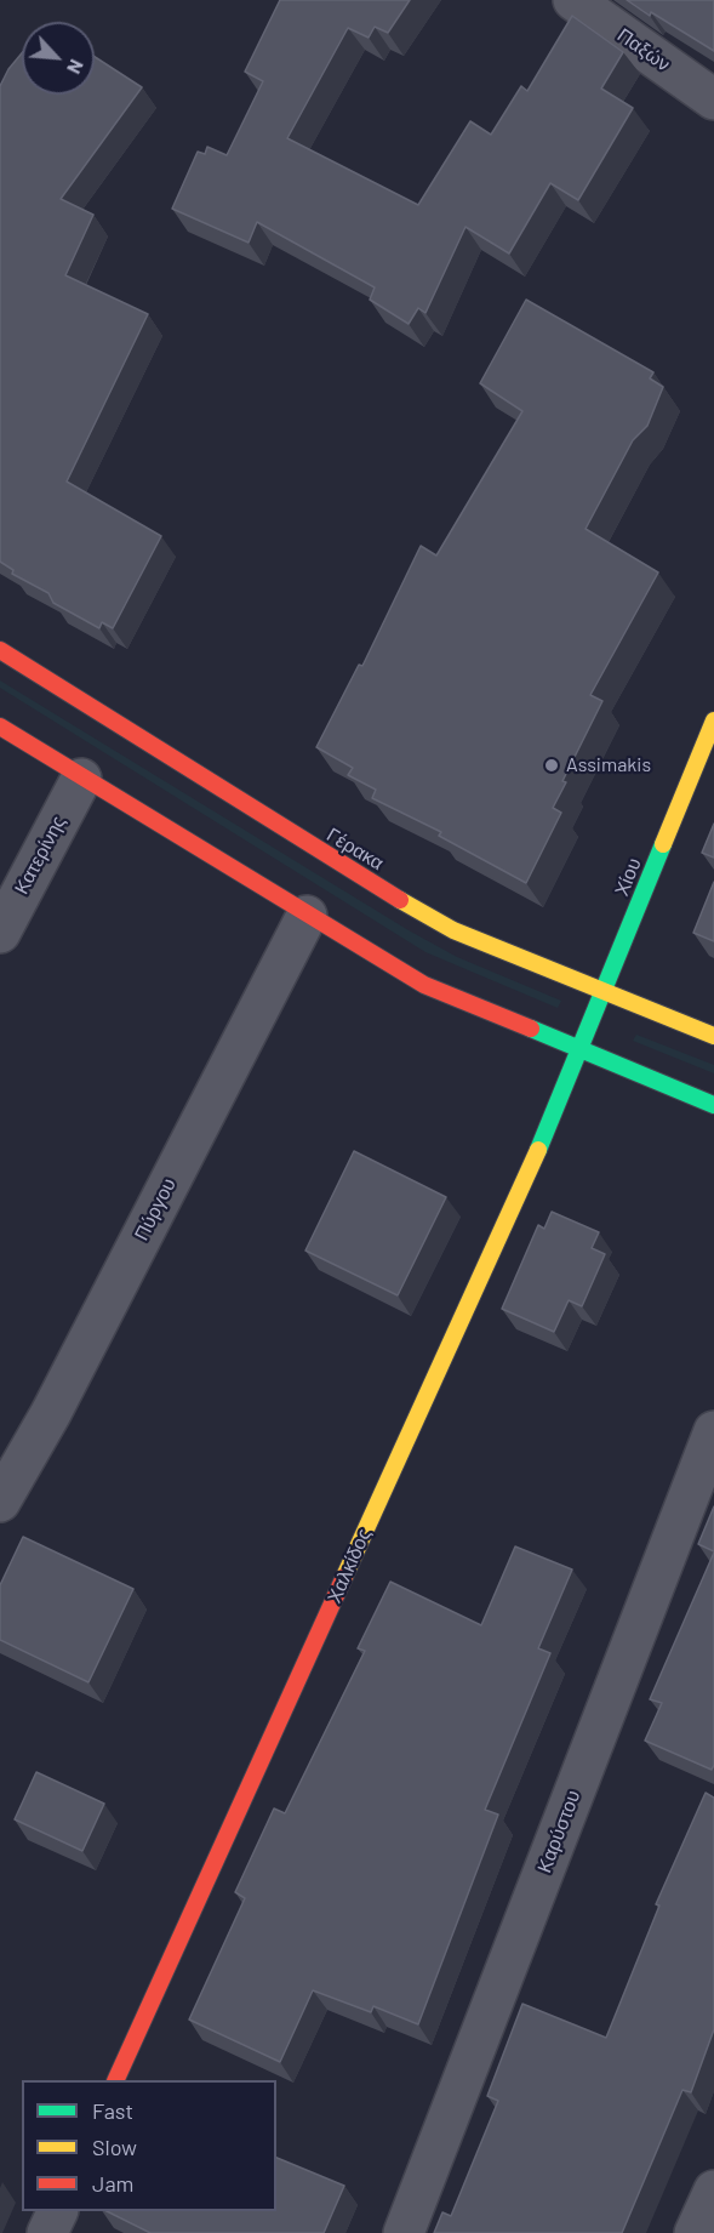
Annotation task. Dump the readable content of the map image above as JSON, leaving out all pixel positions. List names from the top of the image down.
{
  "streets": {
    "street": [
      "Παξών",
      "Γέρακα",
      "Κατερίνης",
      "Χίου",
      "Πύργου",
      "Χαλκίδος",
      "Καρύστου"
    ]
  },
  "crossings": [
    ["Γέρακα", "Χίου"],
    ["Χίου", "Χαλκίδος"]
  ],
  "places": ["Assimakis"],
  "legend": ["Fast", "Slow", "Jam"],
  "north": "bottom right"
}
